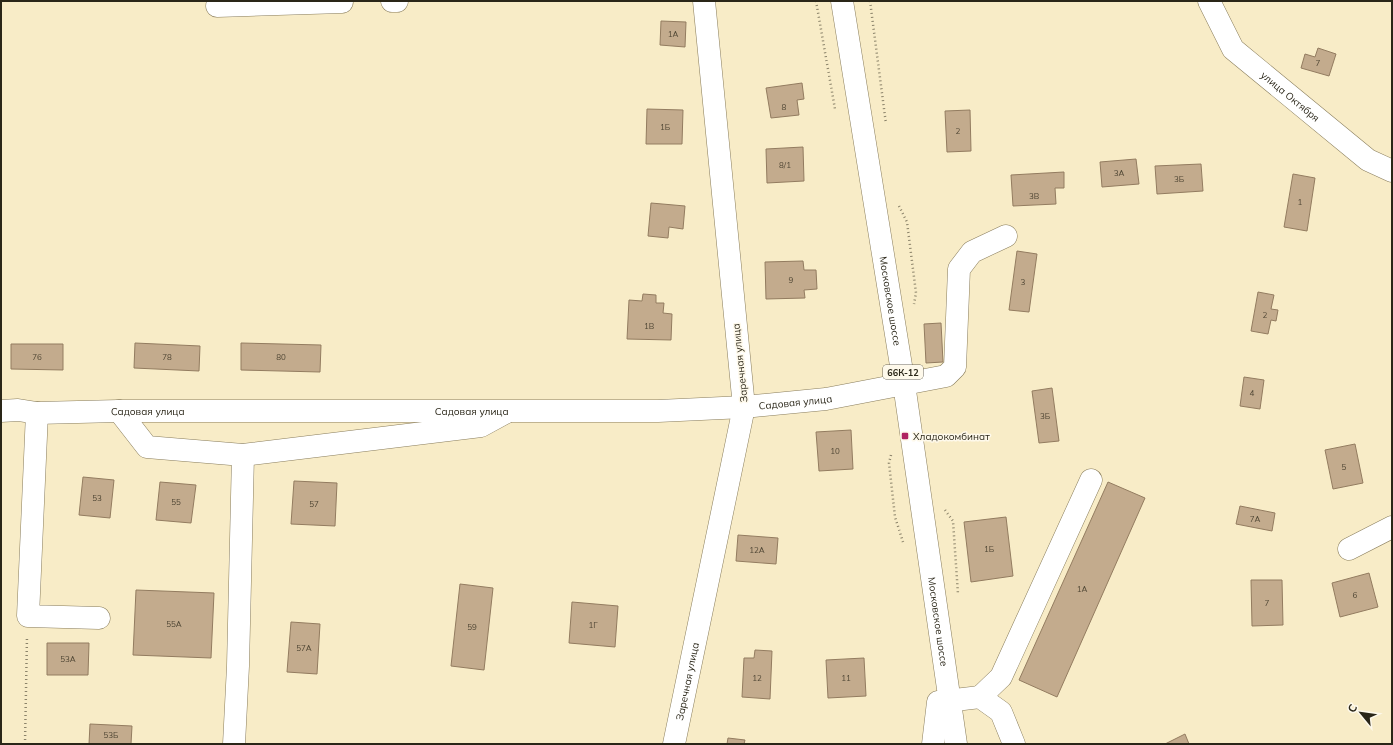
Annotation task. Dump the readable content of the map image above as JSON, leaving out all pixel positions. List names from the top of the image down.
{
  "streets": {
    "street": [
      "улица Октября",
      "Московское шоссе",
      "Заречная улица",
      "66К-12",
      "Садовая улица"
    ]
  },
  "crossings": [
    ["Московское шоссе", "Садовая улица"],
    ["Заречная улица", "Садовая улица"]
  ],
  "places": {
    "transit": ["Хладокомбинат"]
  },
  "house_numbers": [
    "1А",
    "7",
    "8",
    "1Б",
    "2",
    "8/1",
    "3А",
    "3Б",
    "3В",
    "1",
    "9",
    "3",
    "2",
    "1В",
    "76",
    "78",
    "80",
    "4",
    "3Б",
    "10",
    "5",
    "53",
    "55",
    "57",
    "7А",
    "1Б",
    "12А",
    "1А",
    "6",
    "7",
    "55А",
    "1Г",
    "59",
    "57А",
    "53А",
    "12",
    "11",
    "53Б"
  ],
  "north": "top left"
}
